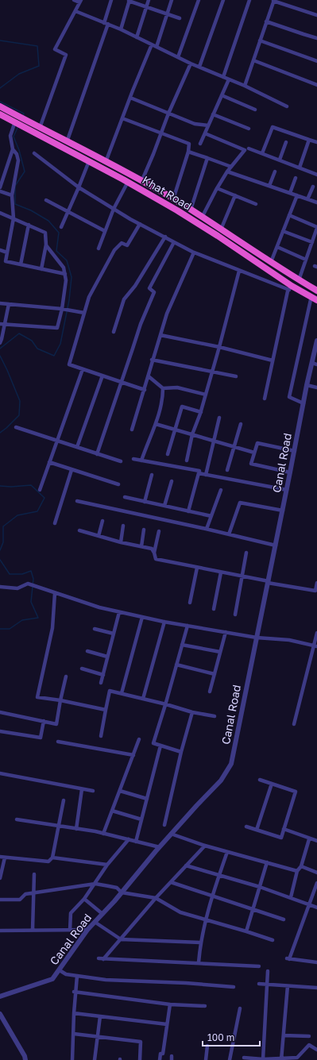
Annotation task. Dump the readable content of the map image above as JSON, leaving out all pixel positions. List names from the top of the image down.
{
  "streets": {
    "highway": ["Khat Road"],
    "street": ["Canal Road"]
  },
  "scale_bar": "100 m"
}
